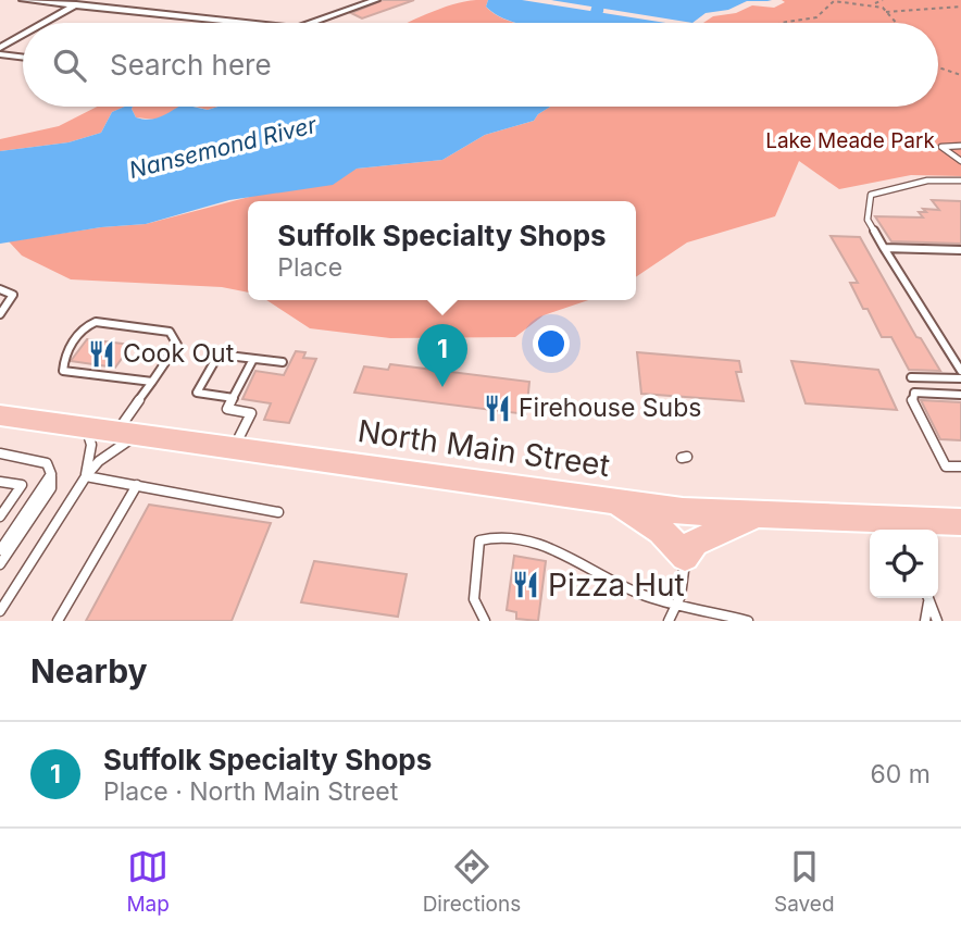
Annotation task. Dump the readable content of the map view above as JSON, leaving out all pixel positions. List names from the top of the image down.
{
  "streets": {
    "main road": ["North Main Street"]
  },
  "water": ["Nansemond River"],
  "parks": ["Lake Meade Park"],
  "places": {
    "restaurant": ["Cook Out", "Firehouse Subs", "Pizza Hut"]
  },
  "page": {
    "search": "Search here",
    "popup": ["Suffolk Specialty Shops", "Place"],
    "pins": "1",
    "heading": "Nearby",
    "list": [
      {
        "mark": "1",
        "name": "Suffolk Specialty Shops",
        "note": "Place · North Main Street",
        "value": "60 m"
      }
    ],
    "nav": ["Map", "Directions", "Saved"]
  }
}
